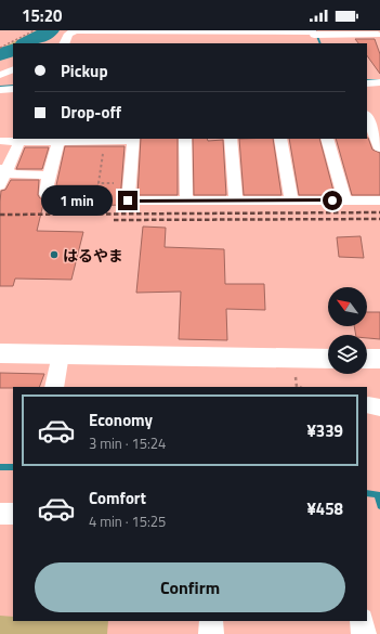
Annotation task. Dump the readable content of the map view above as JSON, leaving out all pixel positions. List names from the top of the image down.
{
  "places": ["はるやま"],
  "north": "top left",
  "page": {
    "status": "15:20",
    "banner": ["Pickup", "Drop-off"],
    "bubble": "1 min",
    "list": [
      {
        "name": "Economy",
        "note": "3 min · 15:24",
        "value": "¥339"
      },
      {
        "name": "Comfort",
        "note": "4 min · 15:25",
        "value": "¥458"
      }
    ],
    "buttons": "Confirm"
  }
}
